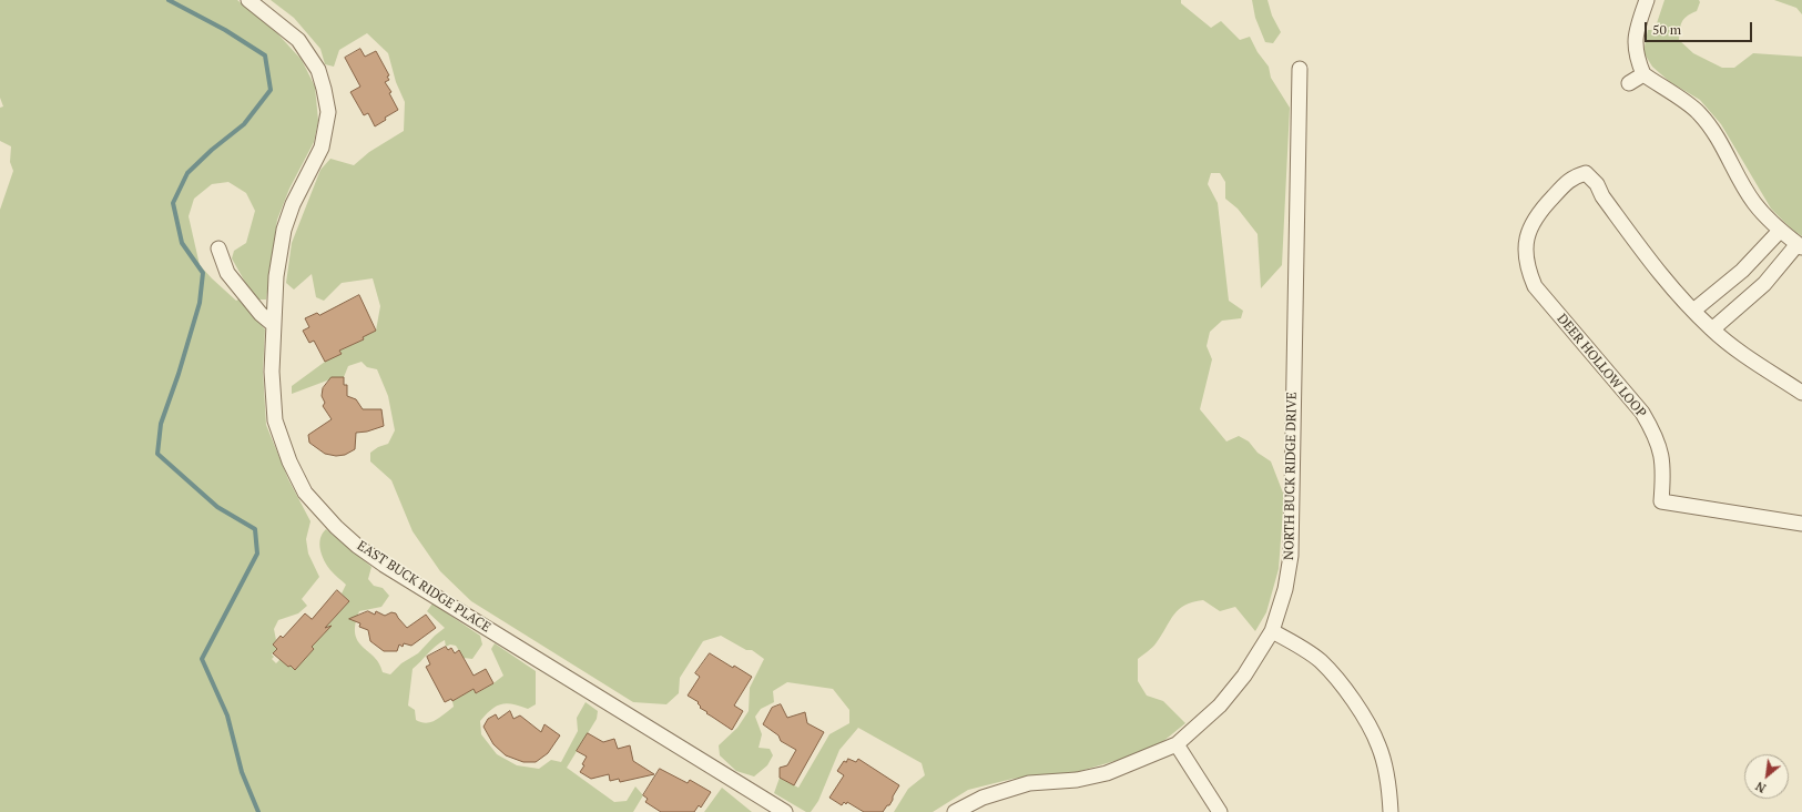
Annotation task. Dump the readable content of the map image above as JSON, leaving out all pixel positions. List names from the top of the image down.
{
  "streets": {
    "street": ["DEER HOLLOW LOOP", "NORTH BUCK RIDGE DRIVE", "EAST BUCK RIDGE PLACE"]
  },
  "scale_bar": "50 m",
  "north": "bottom left"
}
